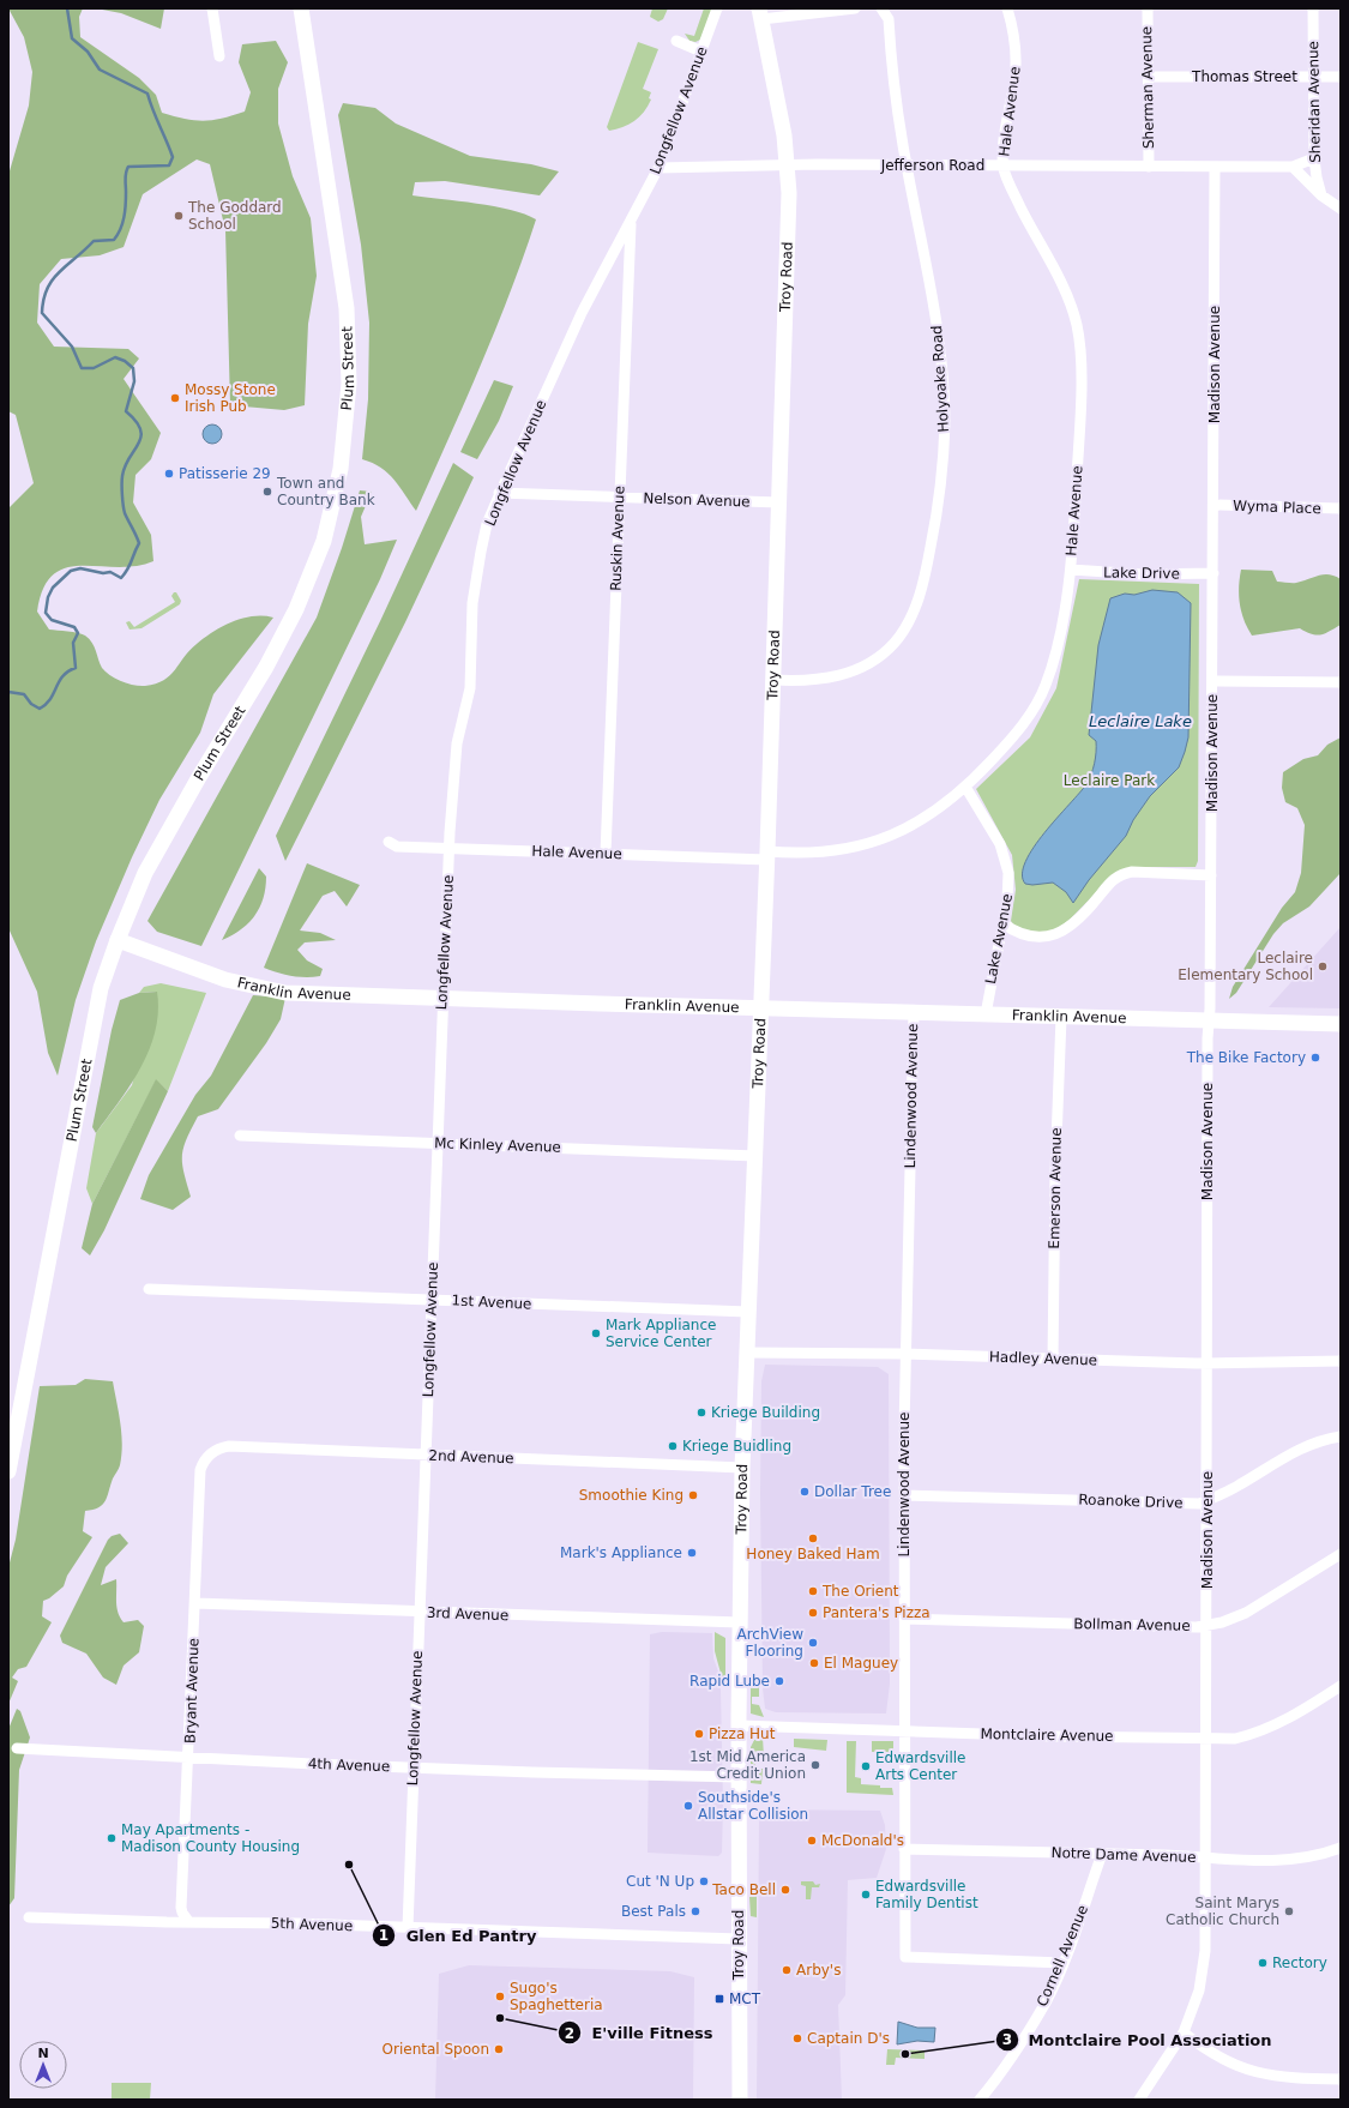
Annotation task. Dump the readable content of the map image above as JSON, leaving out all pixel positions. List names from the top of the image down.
{
  "streets": {
    "main road": ["Troy Road", "Plum Street", "Franklin Avenue"],
    "street": [
      "Thomas Street",
      "Sherman Avenue",
      "Sheridan Avenue",
      "Longfellow Avenue",
      "Hale Avenue",
      "Jefferson Road",
      "Madison Avenue",
      "Holyoake Road",
      "Nelson Avenue",
      "Wyma Place",
      "Ruskin Avenue",
      "Lake Drive",
      "Lake Avenue",
      "Lindenwood Avenue",
      "Mc Kinley Avenue",
      "Emerson Avenue",
      "1st Avenue",
      "Hadley Avenue",
      "2nd Avenue",
      "Roanoke Drive",
      "3rd Avenue",
      "Bollman Avenue",
      "Bryant Avenue",
      "Montclaire Avenue",
      "4th Avenue",
      "Notre Dame Avenue",
      "5th Avenue",
      "Cornell Avenue"
    ]
  },
  "crossings": [
    ["Thomas Street", "Sherman Avenue"],
    ["Thomas Street", "Sheridan Avenue"],
    ["Sherman Avenue", "Jefferson Road"],
    ["Sheridan Avenue", "Jefferson Road"],
    ["Longfellow Avenue", "Hale Avenue"],
    ["Longfellow Avenue", "Jefferson Road"],
    ["Longfellow Avenue", "Nelson Avenue"],
    ["Longfellow Avenue", "Ruskin Avenue"],
    ["Longfellow Avenue", "Franklin Avenue"],
    ["Longfellow Avenue", "Mc Kinley Avenue"],
    ["Longfellow Avenue", "1st Avenue"],
    ["Longfellow Avenue", "2nd Avenue"],
    ["Longfellow Avenue", "3rd Avenue"],
    ["Longfellow Avenue", "4th Avenue"],
    ["Longfellow Avenue", "5th Avenue"],
    ["Hale Avenue", "Jefferson Road"],
    ["Hale Avenue", "Troy Road"],
    ["Hale Avenue", "Ruskin Avenue"],
    ["Hale Avenue", "Lake Drive"],
    ["Hale Avenue", "Lake Avenue"],
    ["Jefferson Road", "Troy Road"],
    ["Jefferson Road", "Madison Avenue"],
    ["Jefferson Road", "Holyoake Road"],
    ["Troy Road", "Holyoake Road"],
    ["Troy Road", "Nelson Avenue"],
    ["Troy Road", "Franklin Avenue"],
    ["Troy Road", "Mc Kinley Avenue"],
    ["Troy Road", "1st Avenue"],
    ["Troy Road", "Hadley Avenue"],
    ["Troy Road", "2nd Avenue"],
    ["Troy Road", "3rd Avenue"],
    ["Troy Road", "Montclaire Avenue"],
    ["Troy Road", "4th Avenue"],
    ["Troy Road", "5th Avenue"],
    ["Madison Avenue", "Wyma Place"],
    ["Madison Avenue", "Lake Drive"],
    ["Madison Avenue", "Franklin Avenue"],
    ["Madison Avenue", "Hadley Avenue"],
    ["Madison Avenue", "Roanoke Drive"],
    ["Madison Avenue", "Bollman Avenue"],
    ["Madison Avenue", "Montclaire Avenue"],
    ["Madison Avenue", "Notre Dame Avenue"],
    ["Plum Street", "Franklin Avenue"],
    ["Nelson Avenue", "Ruskin Avenue"],
    ["Lake Avenue", "Franklin Avenue"],
    ["Franklin Avenue", "Lindenwood Avenue"],
    ["Franklin Avenue", "Emerson Avenue"],
    ["Lindenwood Avenue", "Hadley Avenue"],
    ["Lindenwood Avenue", "Roanoke Drive"],
    ["Lindenwood Avenue", "Bollman Avenue"],
    ["Lindenwood Avenue", "Montclaire Avenue"],
    ["Lindenwood Avenue", "Notre Dame Avenue"],
    ["Lindenwood Avenue", "Cornell Avenue"],
    ["Emerson Avenue", "Hadley Avenue"],
    ["2nd Avenue", "Bryant Avenue"],
    ["3rd Avenue", "Bryant Avenue"],
    ["Bryant Avenue", "4th Avenue"],
    ["Bryant Avenue", "5th Avenue"],
    ["Notre Dame Avenue", "Cornell Avenue"]
  ],
  "water": ["Leclaire Lake"],
  "parks": ["Leclaire Park"],
  "places": {
    "other": [
      "The Goddard School",
      "Mossy Stone Irish Pub",
      "Patisserie 29",
      "Town and Country Bank",
      "Leclaire Elementary School",
      "The Bike Factory",
      "Mark Appliance Service Center",
      "Kriege Building",
      "Kriege Buidling",
      "Dollar Tree",
      "Smoothie King",
      "Honey Baked Ham",
      "Mark's Appliance",
      "The Orient",
      "Pantera's Pizza",
      "ArchView Flooring",
      "El Maguey",
      "Rapid Lube",
      "Pizza Hut",
      "1st Mid America Credit Union",
      "Edwardsville Arts Center",
      "Southside's Allstar Collision",
      "May Apartments - Madison County Housing",
      "McDonald's",
      "Glen Ed Pantry",
      "Cut 'N Up",
      "Taco Bell",
      "Edwardsville Family Dentist",
      "Best Pals",
      "Saint Marys Catholic Church",
      "Rectory",
      "Arby's",
      "Sugo's Spaghetteria",
      "E'ville Fitness",
      "Captain D's",
      "Oriental Spoon",
      "Montclaire Pool Association"
    ],
    "transit": ["MCT"]
  },
  "north": "top"
}
